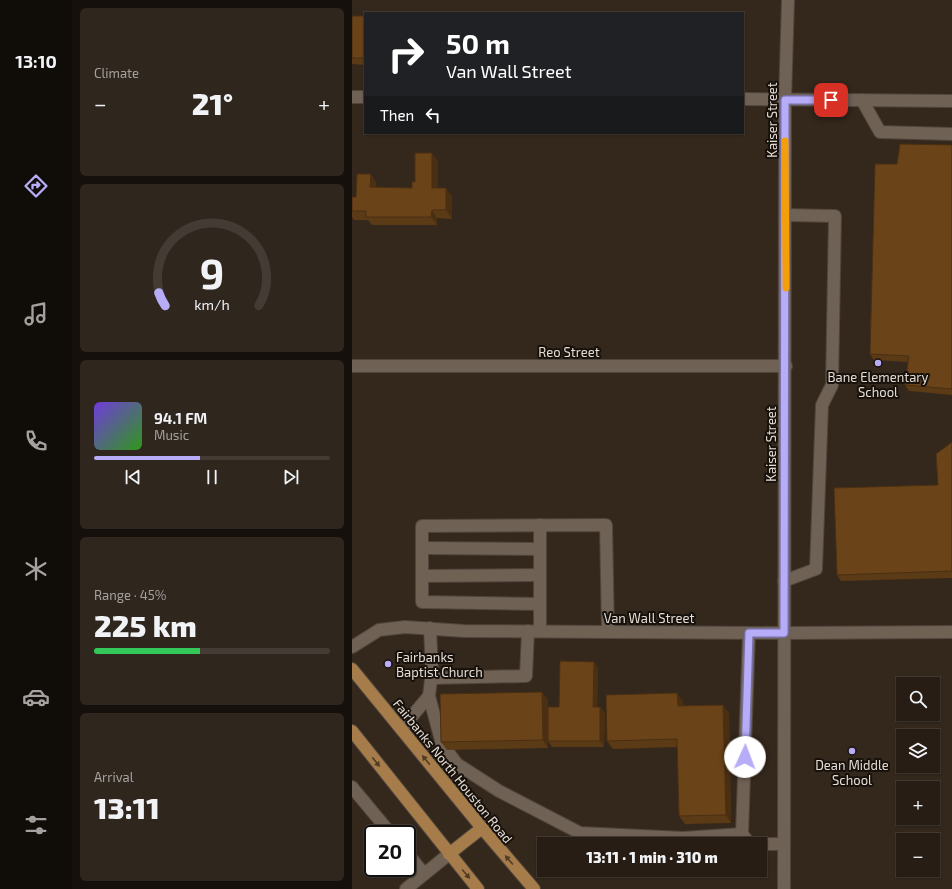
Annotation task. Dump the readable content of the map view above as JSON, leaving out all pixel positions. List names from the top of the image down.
{
  "streets": {
    "main road": ["Fairbanks North Houston Road"],
    "street": ["Kaiser Street", "Reo Street", "Van Wall Street"]
  },
  "crossings": [
    ["Kaiser Street", "Reo Street"],
    ["Kaiser Street", "Van Wall Street"]
  ],
  "places": ["Bane Elementary School", "Fairbanks Baptist Church", "Dean Middle School"],
  "page": {
    "tabs": "13:10",
    "tile": [
      "Climate",
      ["Range · 45%", "225 km"],
      ["Arrival", "13:11"]
    ],
    "turn": ["50 m", "Van Wall Street"],
    "heat": ["−", "21°", "+"],
    "then": "Then",
    "song": ["94.1 FM", "Music"],
    "map_buttons": ["+", "−"],
    "limit": "20",
    "trip": "13:11 · 1 min · 310 m",
    "gauge": ["9", "km/h"]
  }
}
